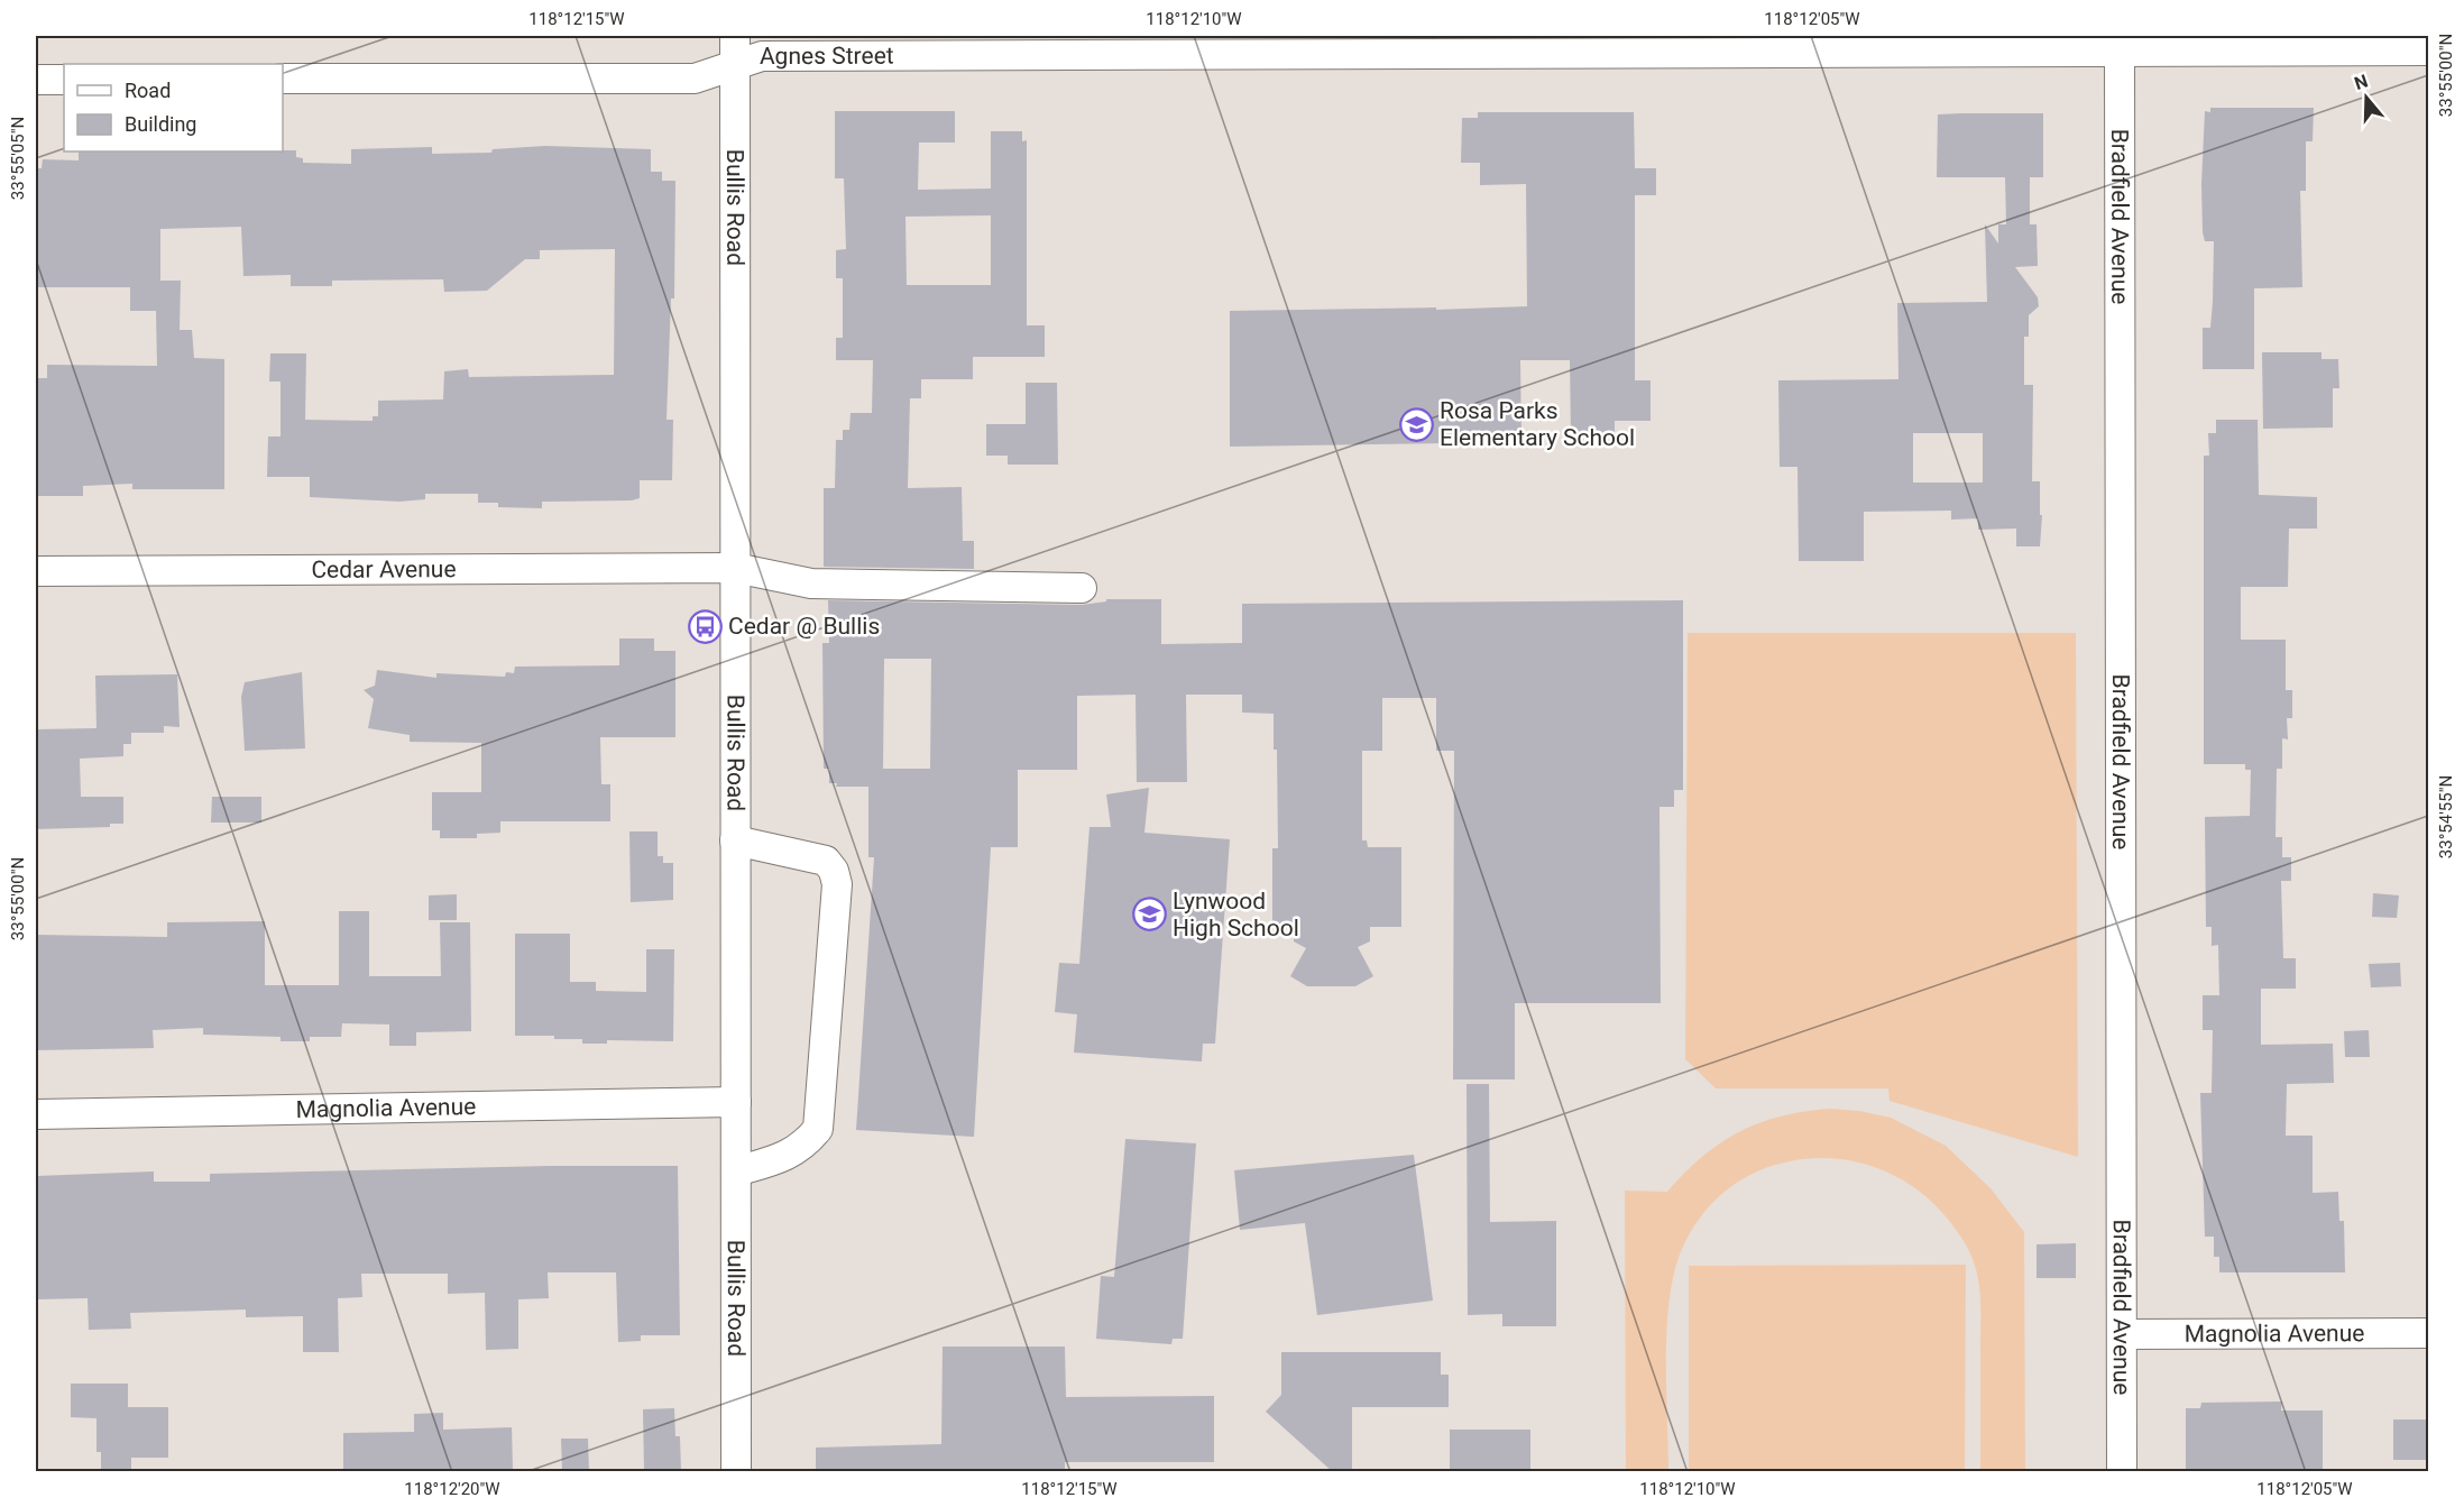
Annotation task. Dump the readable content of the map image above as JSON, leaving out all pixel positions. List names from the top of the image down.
{
  "streets": {
    "street": [
      "Agnes Street",
      "Bullis Road",
      "Bradfield Avenue",
      "Cedar Avenue",
      "Magnolia Avenue"
    ]
  },
  "crossings": [
    ["Agnes Street", "Bullis Road"],
    ["Agnes Street", "Bradfield Avenue"],
    ["Bullis Road", "Cedar Avenue"],
    ["Bullis Road", "Magnolia Avenue"],
    ["Bradfield Avenue", "Magnolia Avenue"]
  ],
  "places": {
    "school or university": ["Rosa Parks Elementary School", "Lynwood High School"],
    "bus stop": ["Cedar @ Bullis"]
  },
  "legend": ["Road", "Building"],
  "north": "top",
  "coordinates": [
    "118°12'15\"W",
    "118°12'10\"W",
    "118°12'05\"W",
    "33°55'00\"N",
    "33°55'05\"N",
    "33°54'55\"N",
    "118°12'20\"W"
  ]
}
